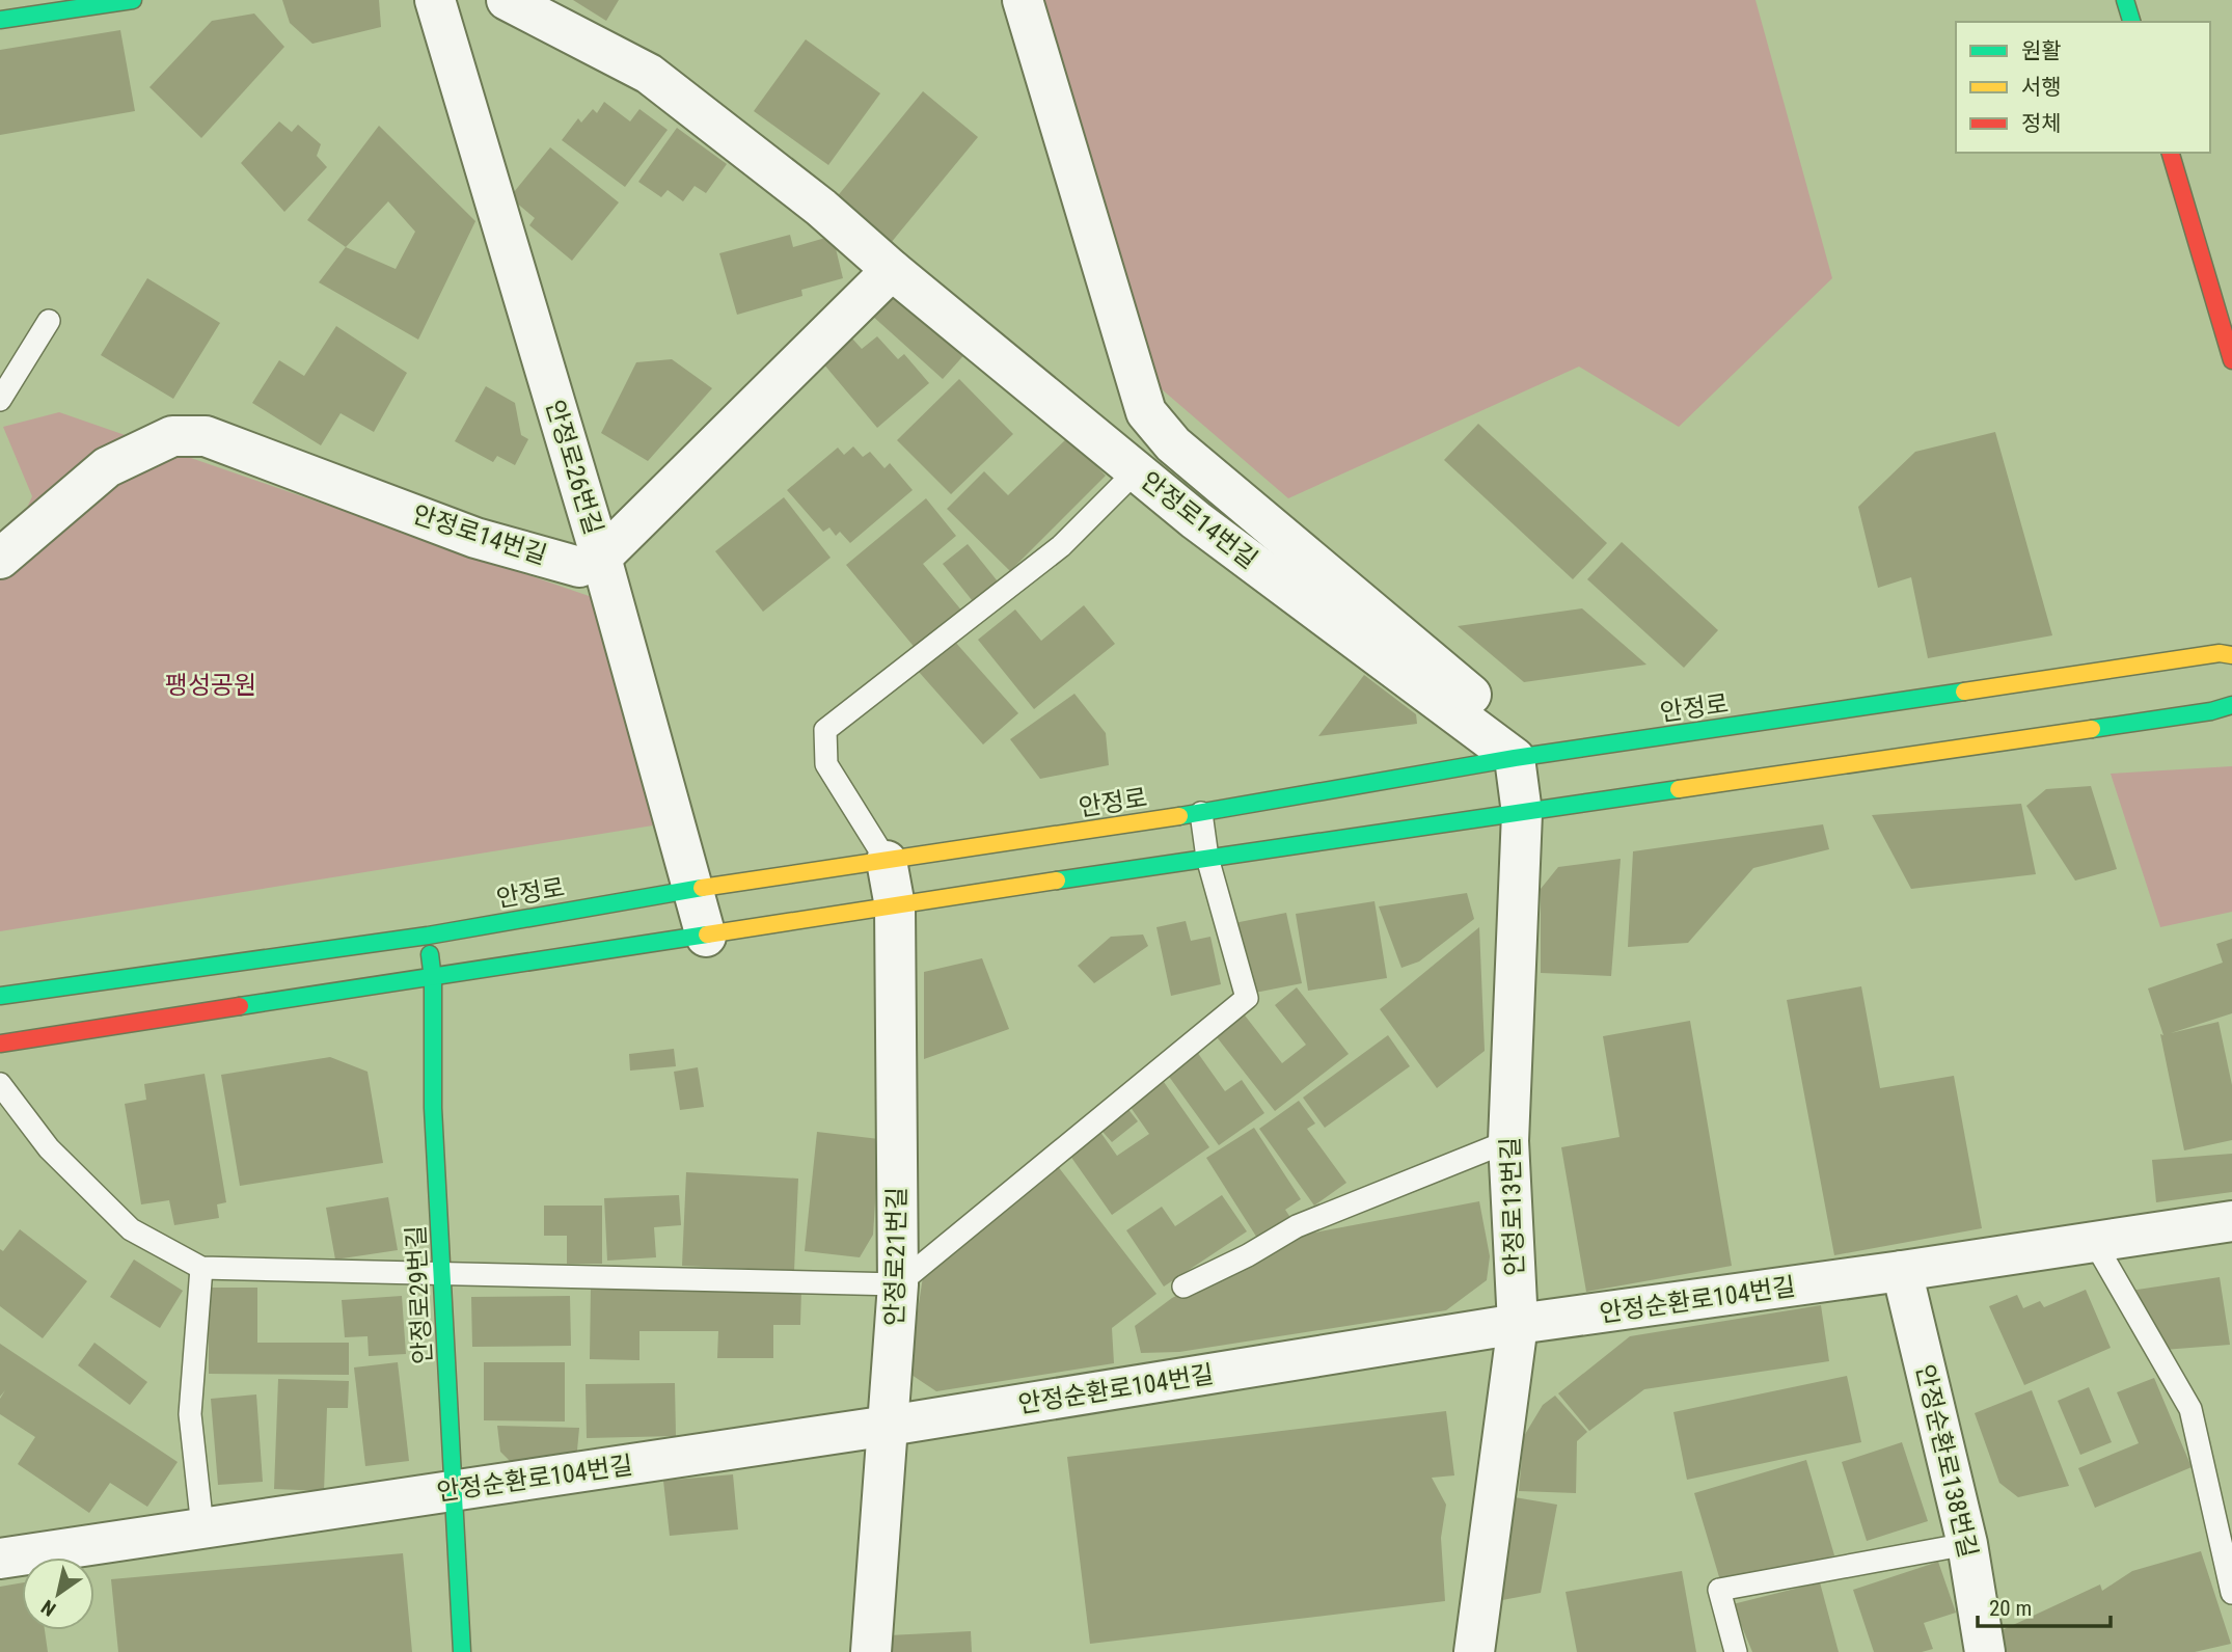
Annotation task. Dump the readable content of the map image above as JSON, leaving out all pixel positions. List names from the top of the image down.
{
  "streets": {
    "main road": ["안정로", "안정로29번길"],
    "street": [
      "안정로26번길",
      "안정로14번길",
      "안정로13번길",
      "안정로21번길",
      "안정순환로104번길",
      "안정순환로138번길"
    ]
  },
  "crossings": [
    ["안정로26번길", "안정로14번길"],
    ["안정로26번길", "안정로"],
    ["안정로14번길", "안정로"],
    ["안정로14번길", "안정로13번길"],
    ["안정로", "안정로13번길"],
    ["안정로", "안정로21번길"],
    ["안정로", "안정로29번길"],
    ["안정로13번길", "안정순환로104번길"],
    ["안정로21번길", "안정순환로104번길"],
    ["안정로29번길", "안정순환로104번길"],
    ["안정순환로104번길", "안정순환로138번길"]
  ],
  "parks": ["팽성공원"],
  "legend": ["원활", "서행", "정체"],
  "scale_bar": "20 m",
  "north": "bottom left"
}
